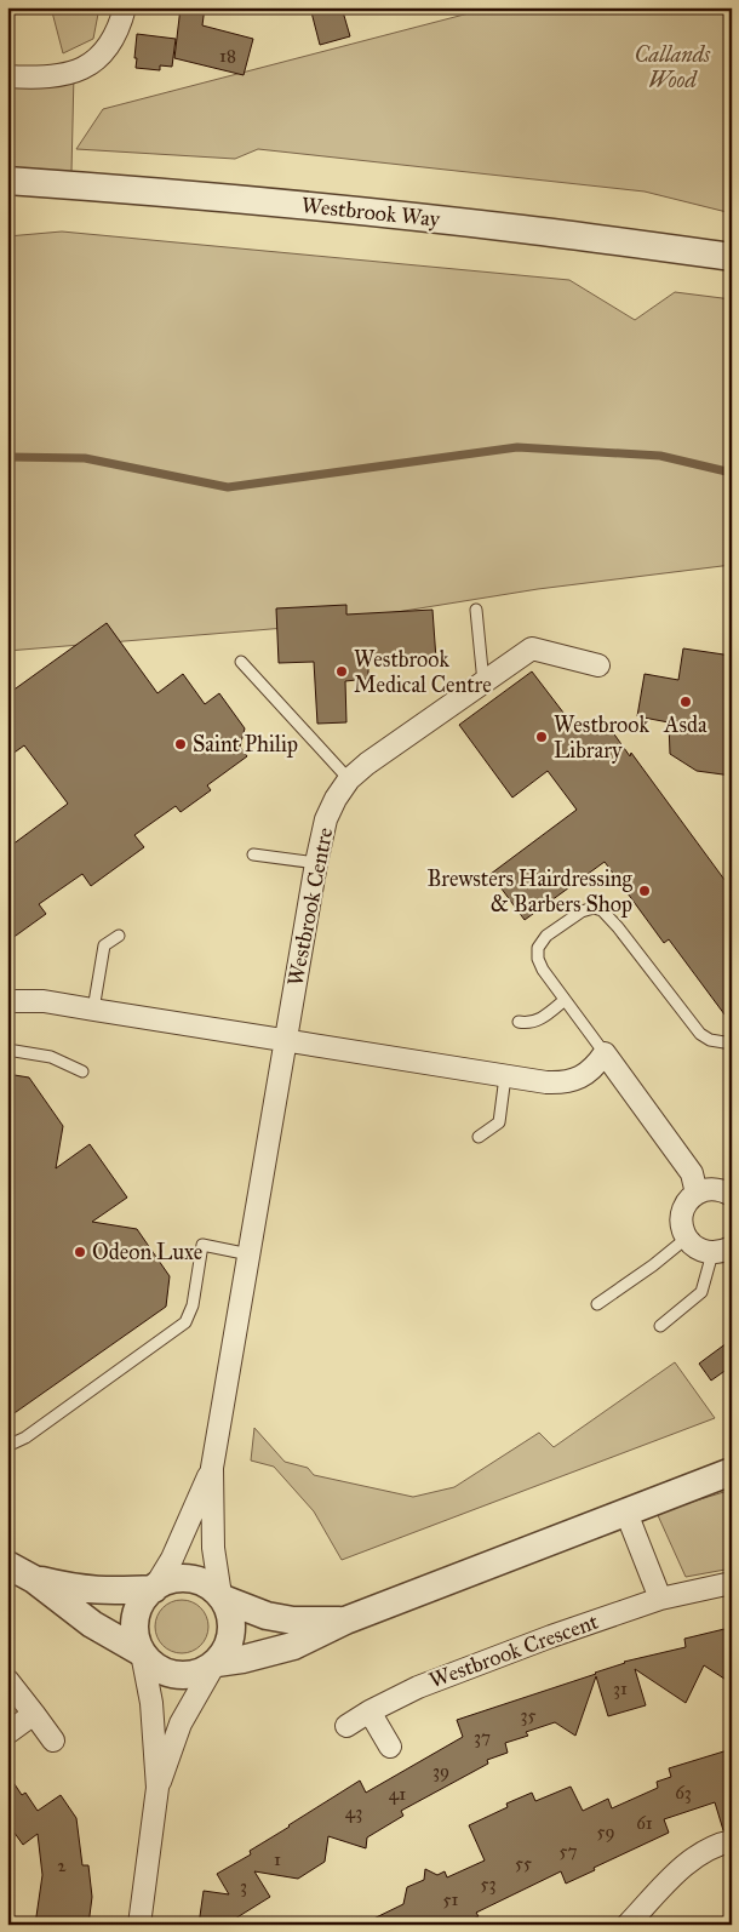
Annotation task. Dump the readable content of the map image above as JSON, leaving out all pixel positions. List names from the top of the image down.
{
  "streets": {
    "street": ["Westbrook Way", "Westbrook Centre", "Westbrook Crescent"]
  },
  "parks": ["Callands Wood"],
  "places": [
    "Westbrook Medical Centre",
    "Asda",
    "Westbrook Library",
    "Saint Philip",
    "Brewsters Hairdressing & Barbers Shop",
    "Odeon Luxe"
  ],
  "house_numbers": [
    "18",
    "31",
    "35",
    "37",
    "39",
    "63",
    "41",
    "43",
    "61",
    "59",
    "57",
    "1",
    "55",
    "2",
    "53",
    "3",
    "51"
  ]
}
